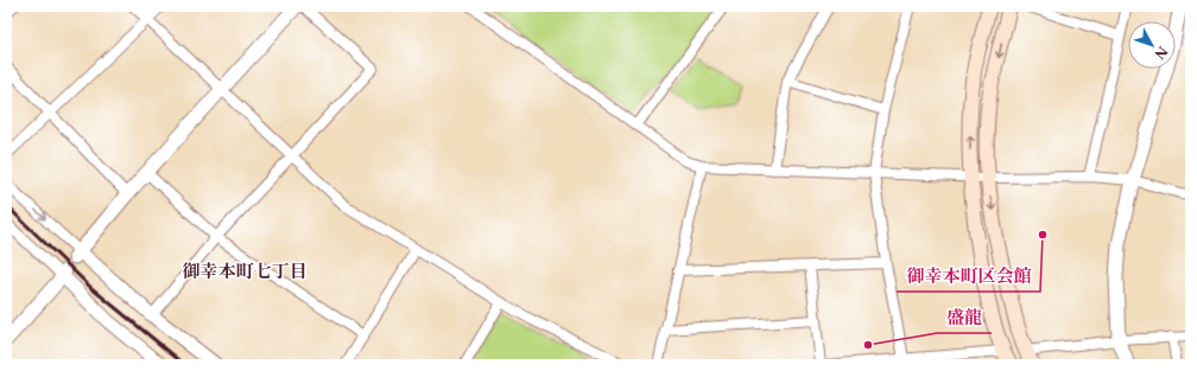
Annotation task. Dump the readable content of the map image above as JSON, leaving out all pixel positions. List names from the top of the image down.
{
  "districts": ["御幸本町七丁目"],
  "places": ["御幸本町区会館", "盛龍"],
  "north": "bottom right"
}
